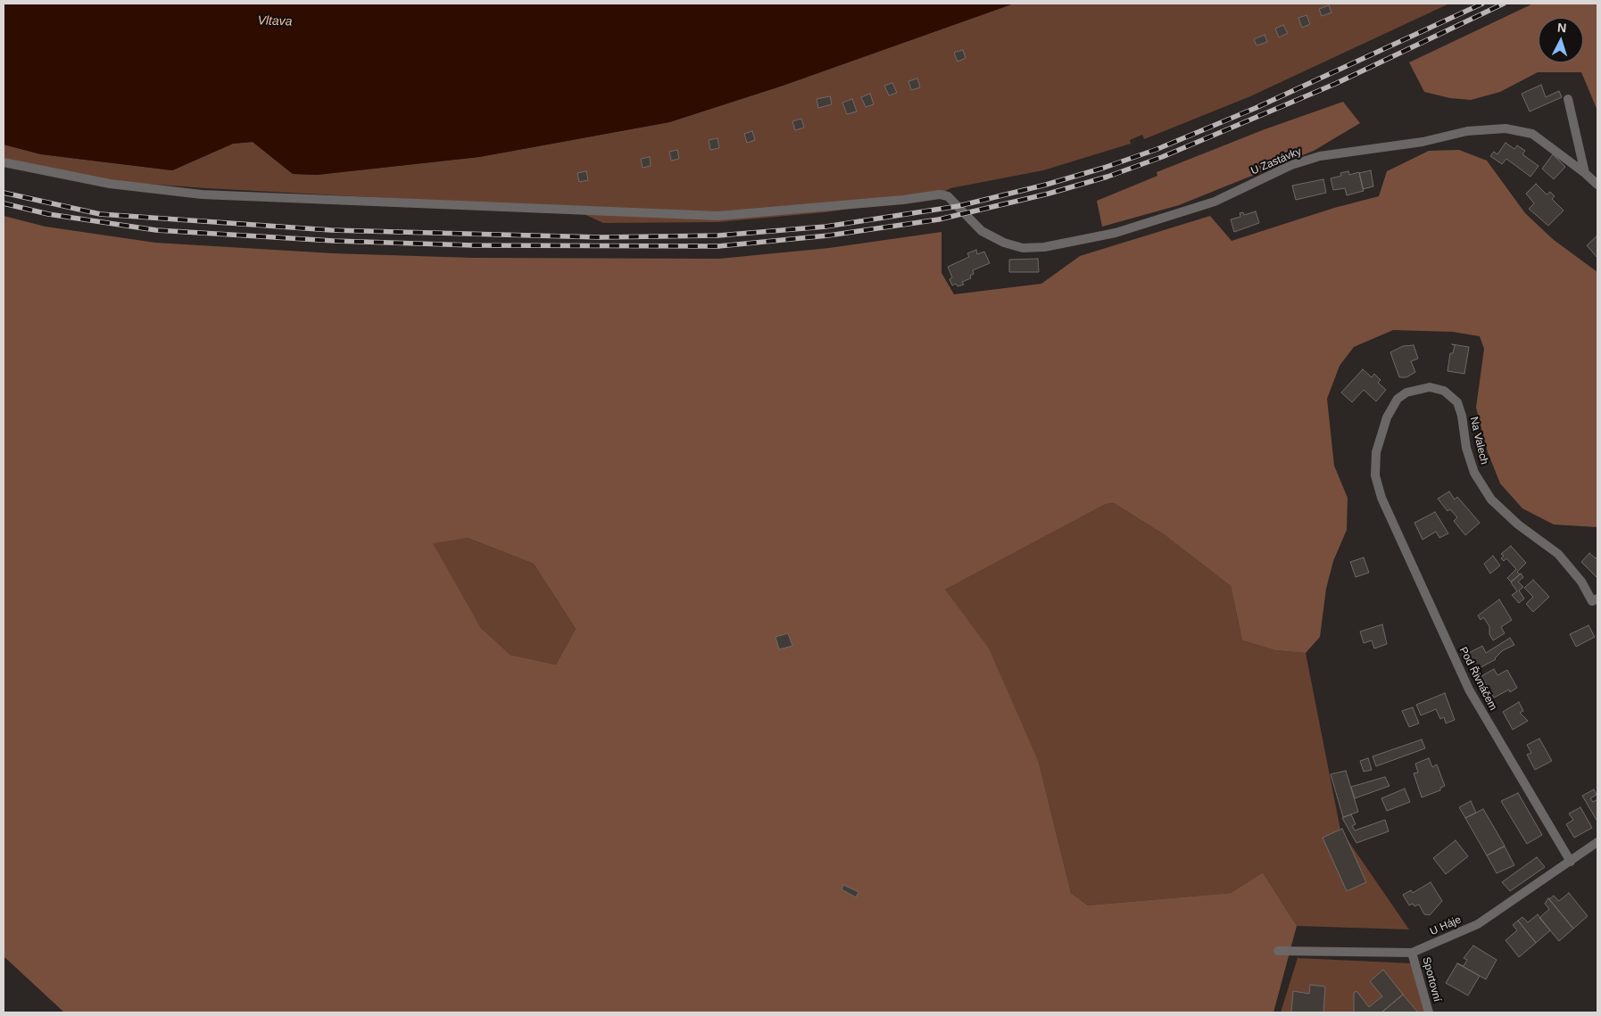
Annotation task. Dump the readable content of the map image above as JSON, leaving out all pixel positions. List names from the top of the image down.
{
  "streets": {
    "street": [
      "U Zastávky",
      "Na Valech",
      "Pod Řivnáčem",
      "U Háje",
      "Sportovní"
    ]
  },
  "crossings": [
    ["Na Valech", "Pod Řivnáčem"],
    ["Pod Řivnáčem", "U Háje"],
    ["U Háje", "Sportovní"]
  ],
  "water": ["Vltava"],
  "north": "top"
}
